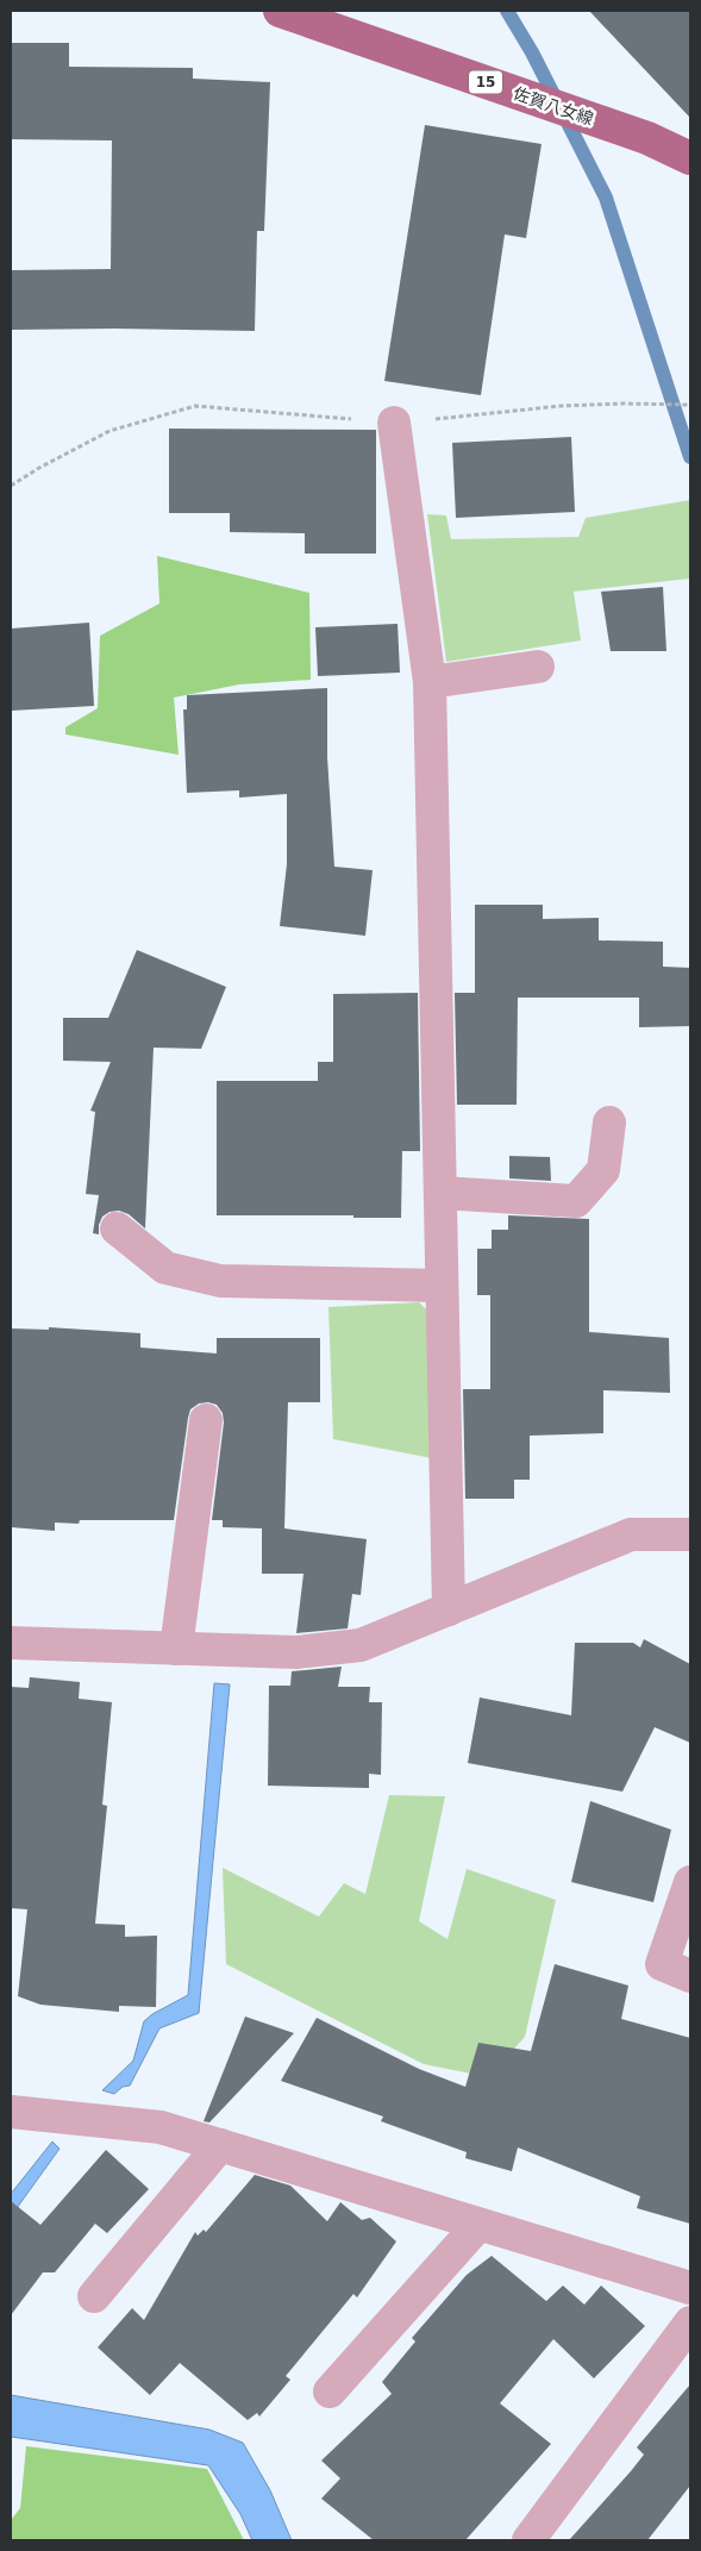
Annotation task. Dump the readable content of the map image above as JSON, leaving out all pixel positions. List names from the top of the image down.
{
  "streets": {
    "main road": ["15", "佐賀八女線"]
  }
}
